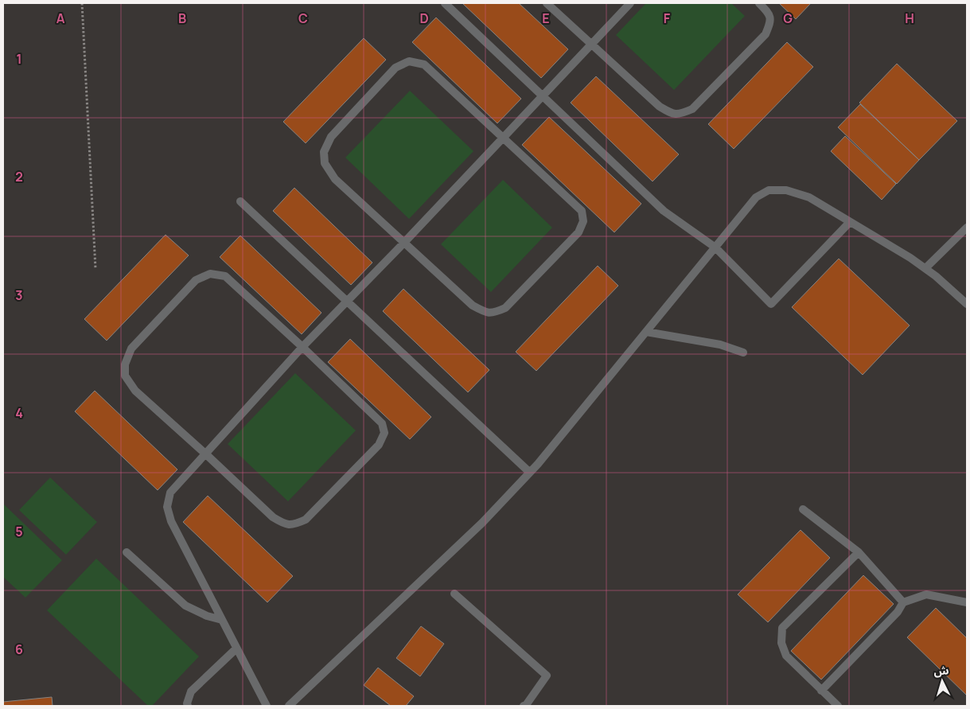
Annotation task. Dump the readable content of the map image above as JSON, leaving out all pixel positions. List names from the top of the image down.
{
  "north": "top",
  "grid": {
    "columns": [
      "A",
      "B",
      "C",
      "D",
      "E",
      "F",
      "G",
      "H"
    ],
    "rows": [
      "1",
      "2",
      "3",
      "4",
      "5",
      "6"
    ]
  }
}
